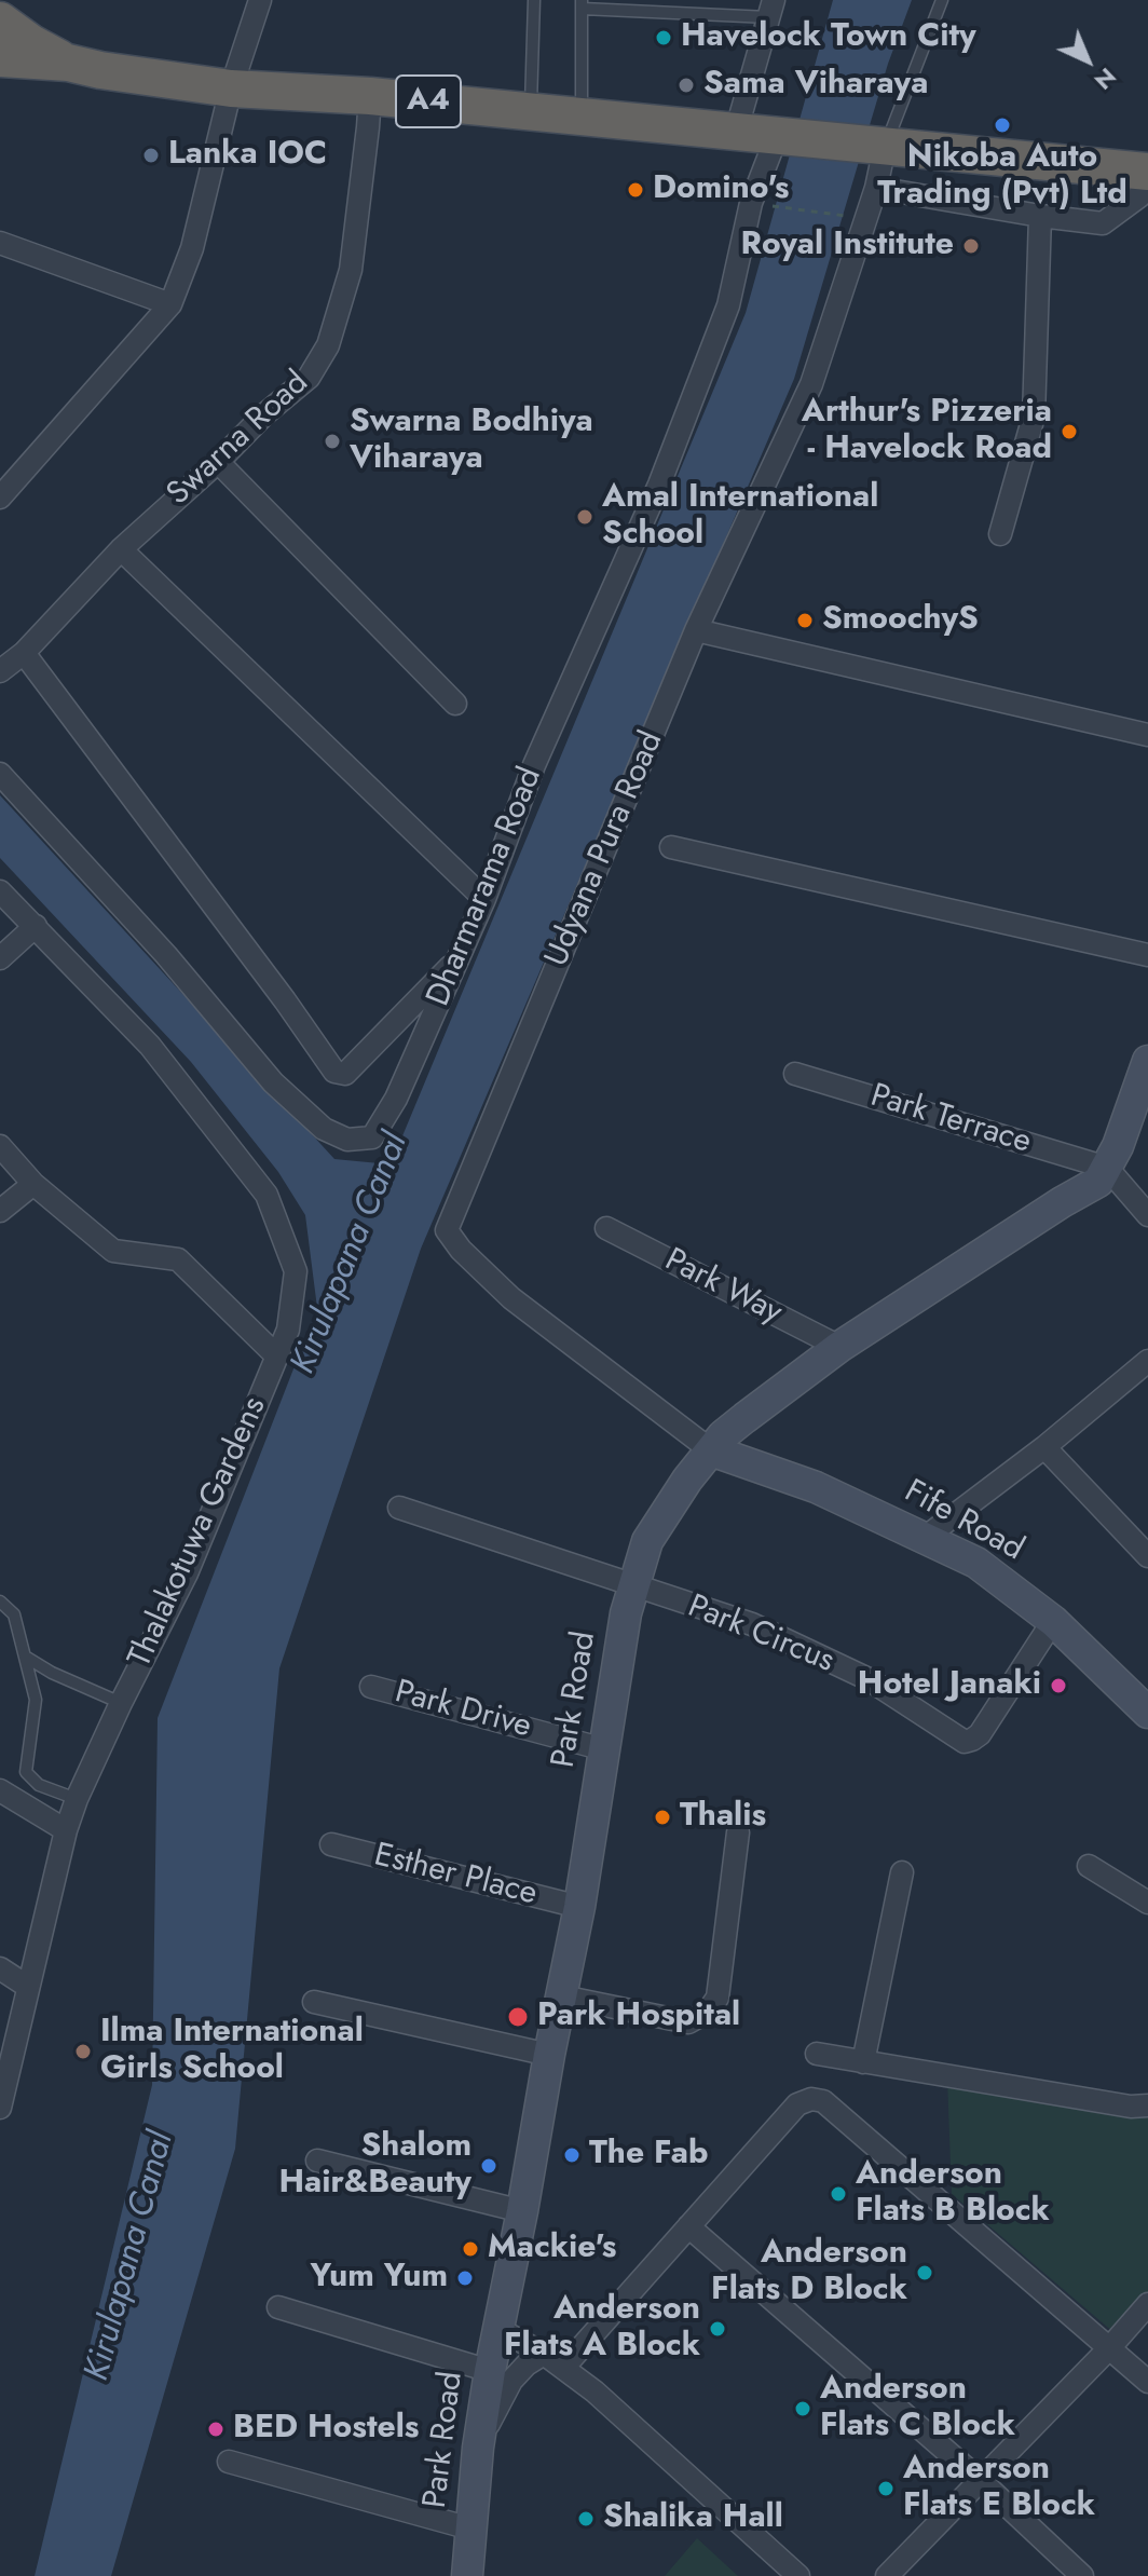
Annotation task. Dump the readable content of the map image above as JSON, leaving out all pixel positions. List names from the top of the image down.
{
  "streets": {
    "highway": ["A4"],
    "main road": ["Fife Road", "Park Road"],
    "street": [
      "Swarna Road",
      "Udyana Pura Road",
      "Dharmarama Road",
      "Park Terrace",
      "Park Way",
      "Thalakotuwa Gardens",
      "Park Circus",
      "Park Drive",
      "Esther Place"
    ]
  },
  "crossings": [
    ["A4", "Swarna Road"],
    ["A4", "Udyana Pura Road"],
    ["A4", "Dharmarama Road"],
    ["Udyana Pura Road", "Fife Road"],
    ["Udyana Pura Road", "Park Road"],
    ["Park Terrace", "Park Road"],
    ["Park Way", "Park Road"],
    ["Fife Road", "Park Circus"],
    ["Fife Road", "Park Road"],
    ["Park Circus", "Park Road"],
    ["Park Road", "Park Drive"],
    ["Park Road", "Esther Place"]
  ],
  "water": ["Kirulapana Canal"],
  "places": [
    "Havelock Town City",
    "Sama Viharaya",
    "Nikoba Auto Trading (Pvt) Ltd",
    "Lanka IOC",
    "Domino's",
    "Royal Institute",
    "Arthur's Pizzeria - Havelock Road",
    "Swarna Bodhiya Viharaya",
    "Amal International School",
    "SmoochyS",
    "Hotel Janaki",
    "Thalis",
    "Park Hospital",
    "Ilma International Girls School",
    "The Fab",
    "Shalom Hair&Beauty",
    "Anderson Flats B Block",
    "Mackie's",
    "Anderson Flats D Block",
    "Yum Yum",
    "Anderson Flats A Block",
    "Anderson Flats C Block",
    "BED Hostels",
    "Anderson Flats E Block",
    "Shalika Hall"
  ],
  "north": "bottom right"
}
